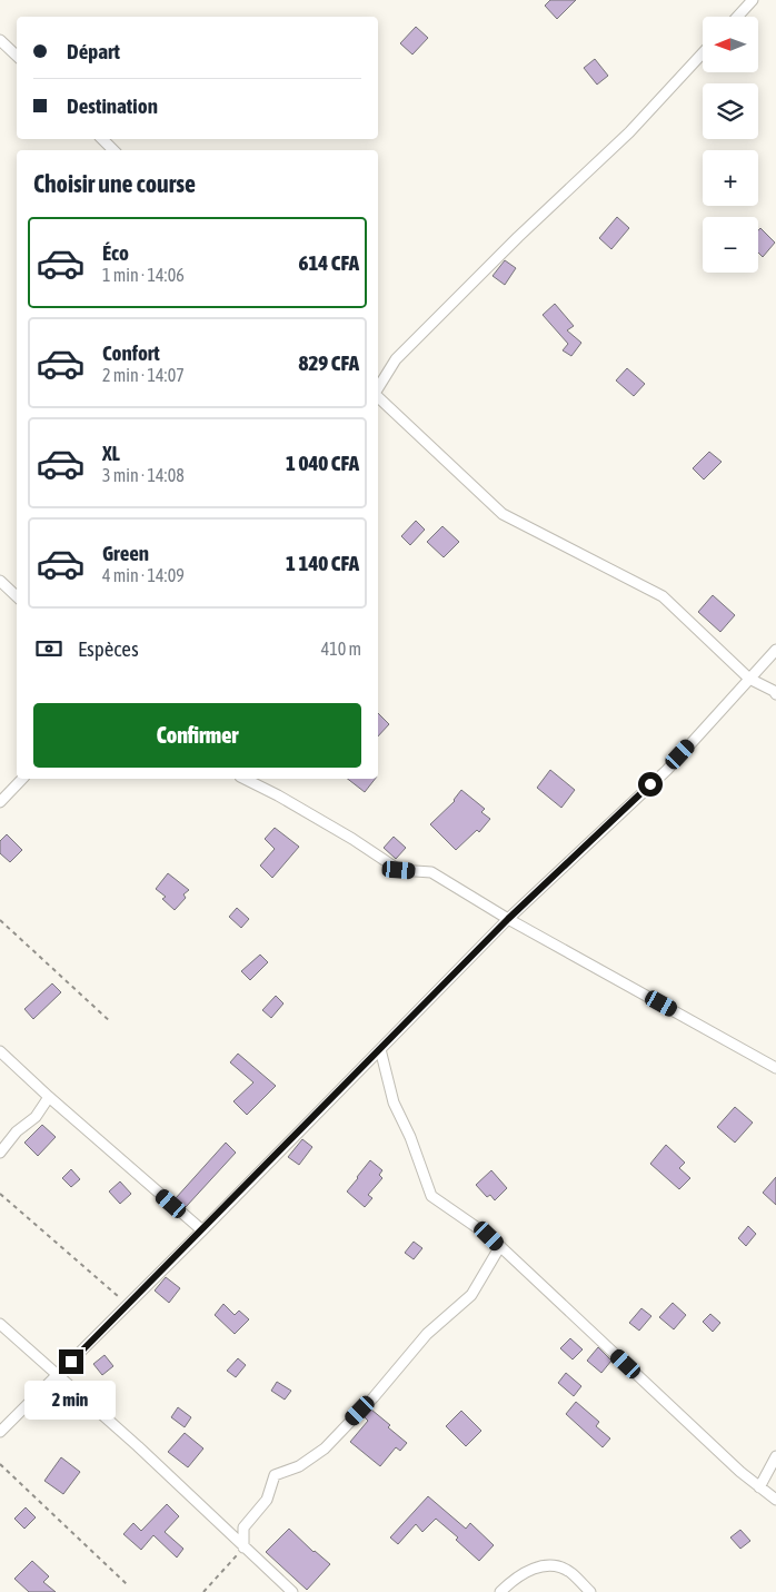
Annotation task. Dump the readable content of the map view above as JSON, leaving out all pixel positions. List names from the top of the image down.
{
  "north": "left",
  "page": {
    "map_buttons": ["+", "−"],
    "banner": ["Départ", "Destination"],
    "heading": "Choisir une course",
    "list": [
      {
        "name": "Éco",
        "note": "1 min · 14:06",
        "value": "614 CFA"
      },
      {
        "name": "Confort",
        "note": "2 min · 14:07",
        "value": "829 CFA"
      },
      {
        "name": "XL",
        "note": "3 min · 14:08",
        "value": "1 040 CFA"
      },
      {
        "name": "Green",
        "note": "4 min · 14:09",
        "value": "1 140 CFA"
      }
    ],
    "pay": ["Espèces", "410 m"],
    "buttons": "Confirmer",
    "bubble": "2 min"
  }
}
